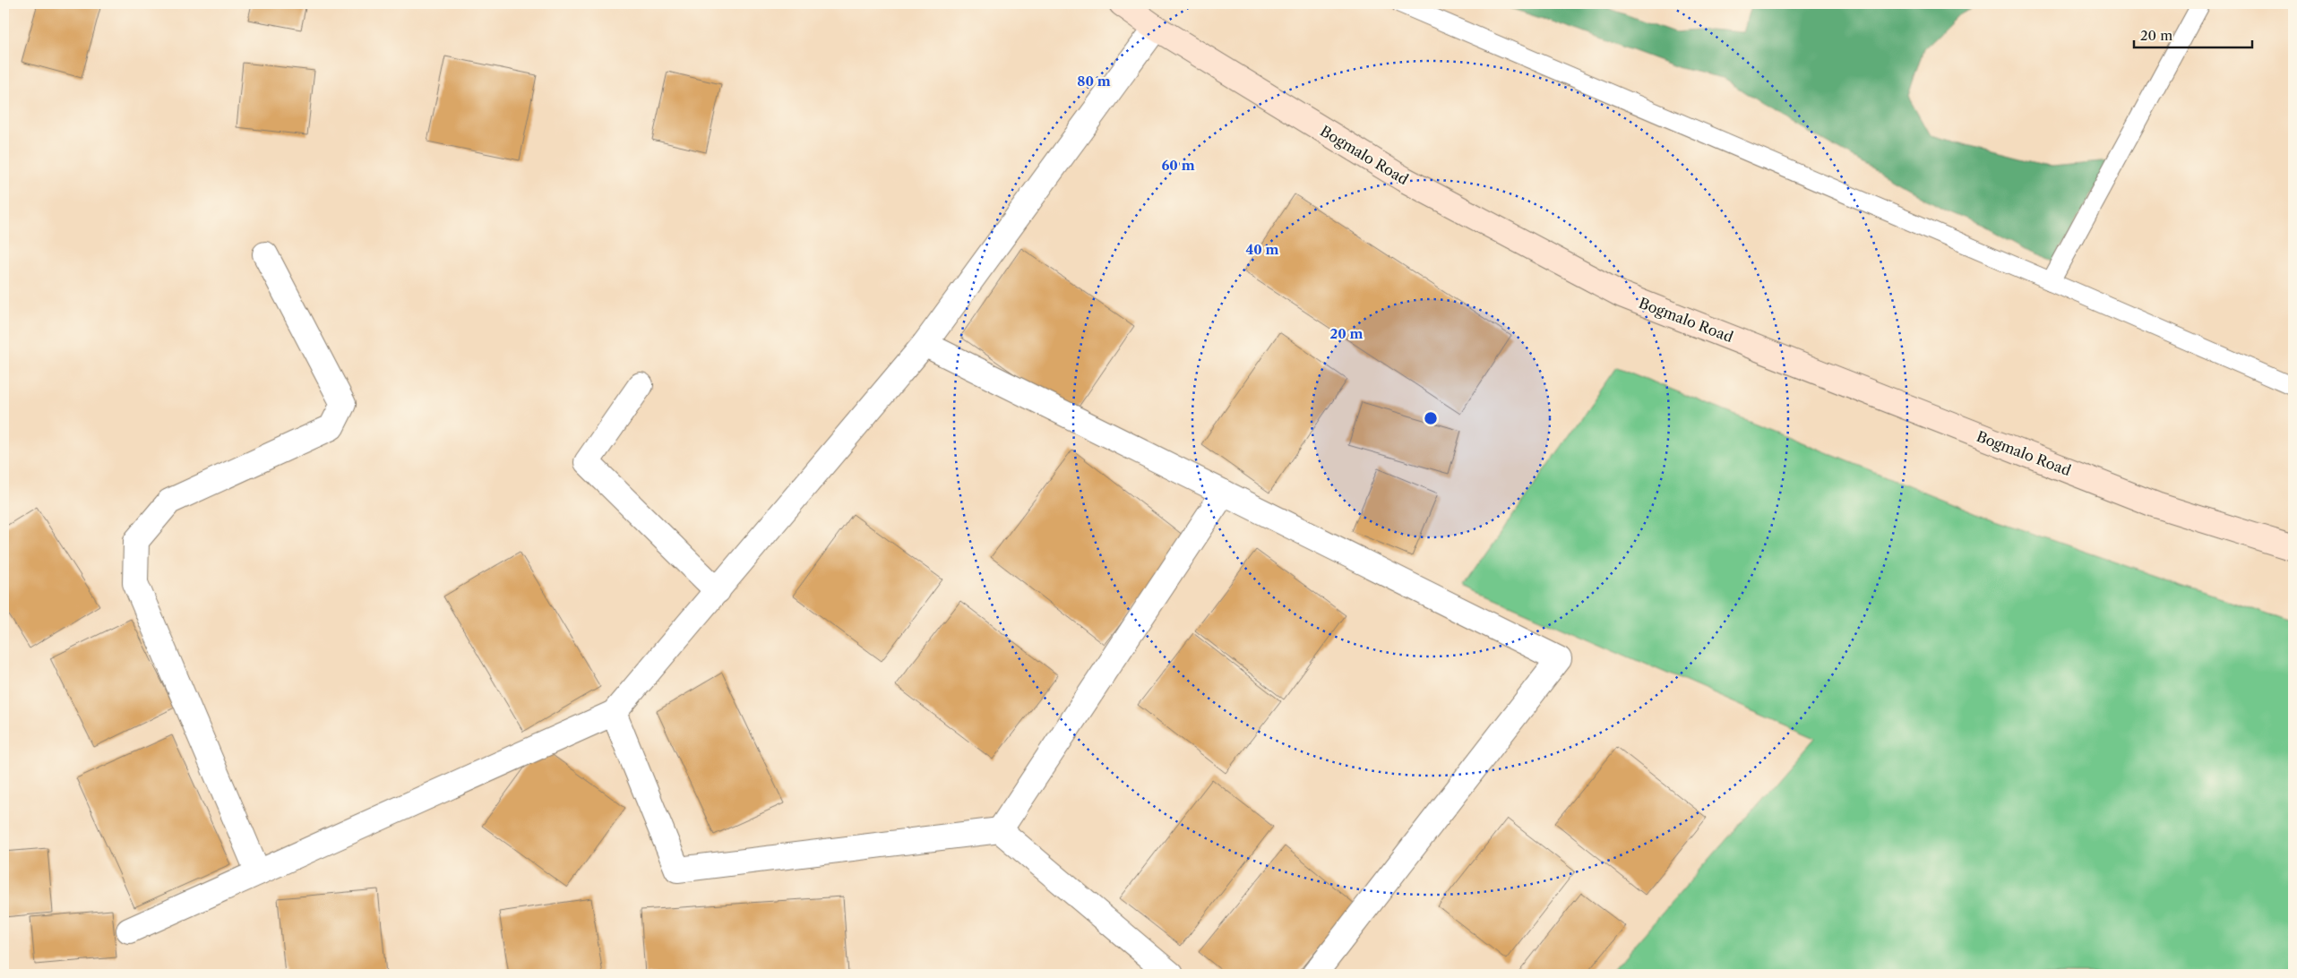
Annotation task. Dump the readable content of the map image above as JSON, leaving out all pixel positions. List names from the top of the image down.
{
  "streets": {
    "street": ["Bogmalo Road"]
  },
  "scale_bar": "20 m",
  "rings": [
    "80 m",
    "60 m",
    "40 m",
    "20 m"
  ]
}
